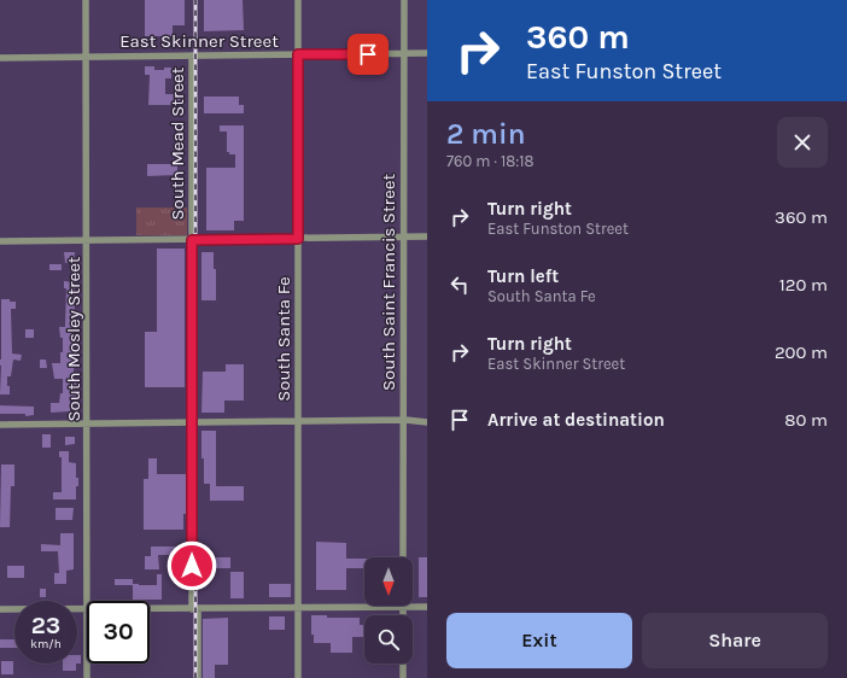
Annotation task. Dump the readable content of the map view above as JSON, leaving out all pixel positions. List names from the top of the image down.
{
  "streets": {
    "street": [
      "East Skinner Street",
      "South Mead Street",
      "South Saint Francis Street",
      "South Mosley Street",
      "South Santa Fe"
    ]
  },
  "crossings": [
    ["East Skinner Street", "South Mead Street"],
    ["East Skinner Street", "South Saint Francis Street"],
    ["East Skinner Street", "South Mosley Street"],
    ["East Skinner Street", "South Santa Fe"]
  ],
  "north": "bottom",
  "page": {
    "turn": ["360 m", "East Funston Street"],
    "heading": ["2 min", "760 m · 18:18"],
    "list": [
      {
        "name": "Turn right",
        "note": "East Funston Street",
        "value": "360 m"
      },
      {
        "name": "Turn left",
        "note": "South Santa Fe",
        "value": "120 m"
      },
      {
        "name": "Turn right",
        "note": "East Skinner Street",
        "value": "200 m"
      },
      {
        "name": "Arrive at destination",
        "value": "80 m"
      }
    ],
    "speed": "23 km/h",
    "limit": "30",
    "buttons": ["Exit", "Share"]
  }
}
